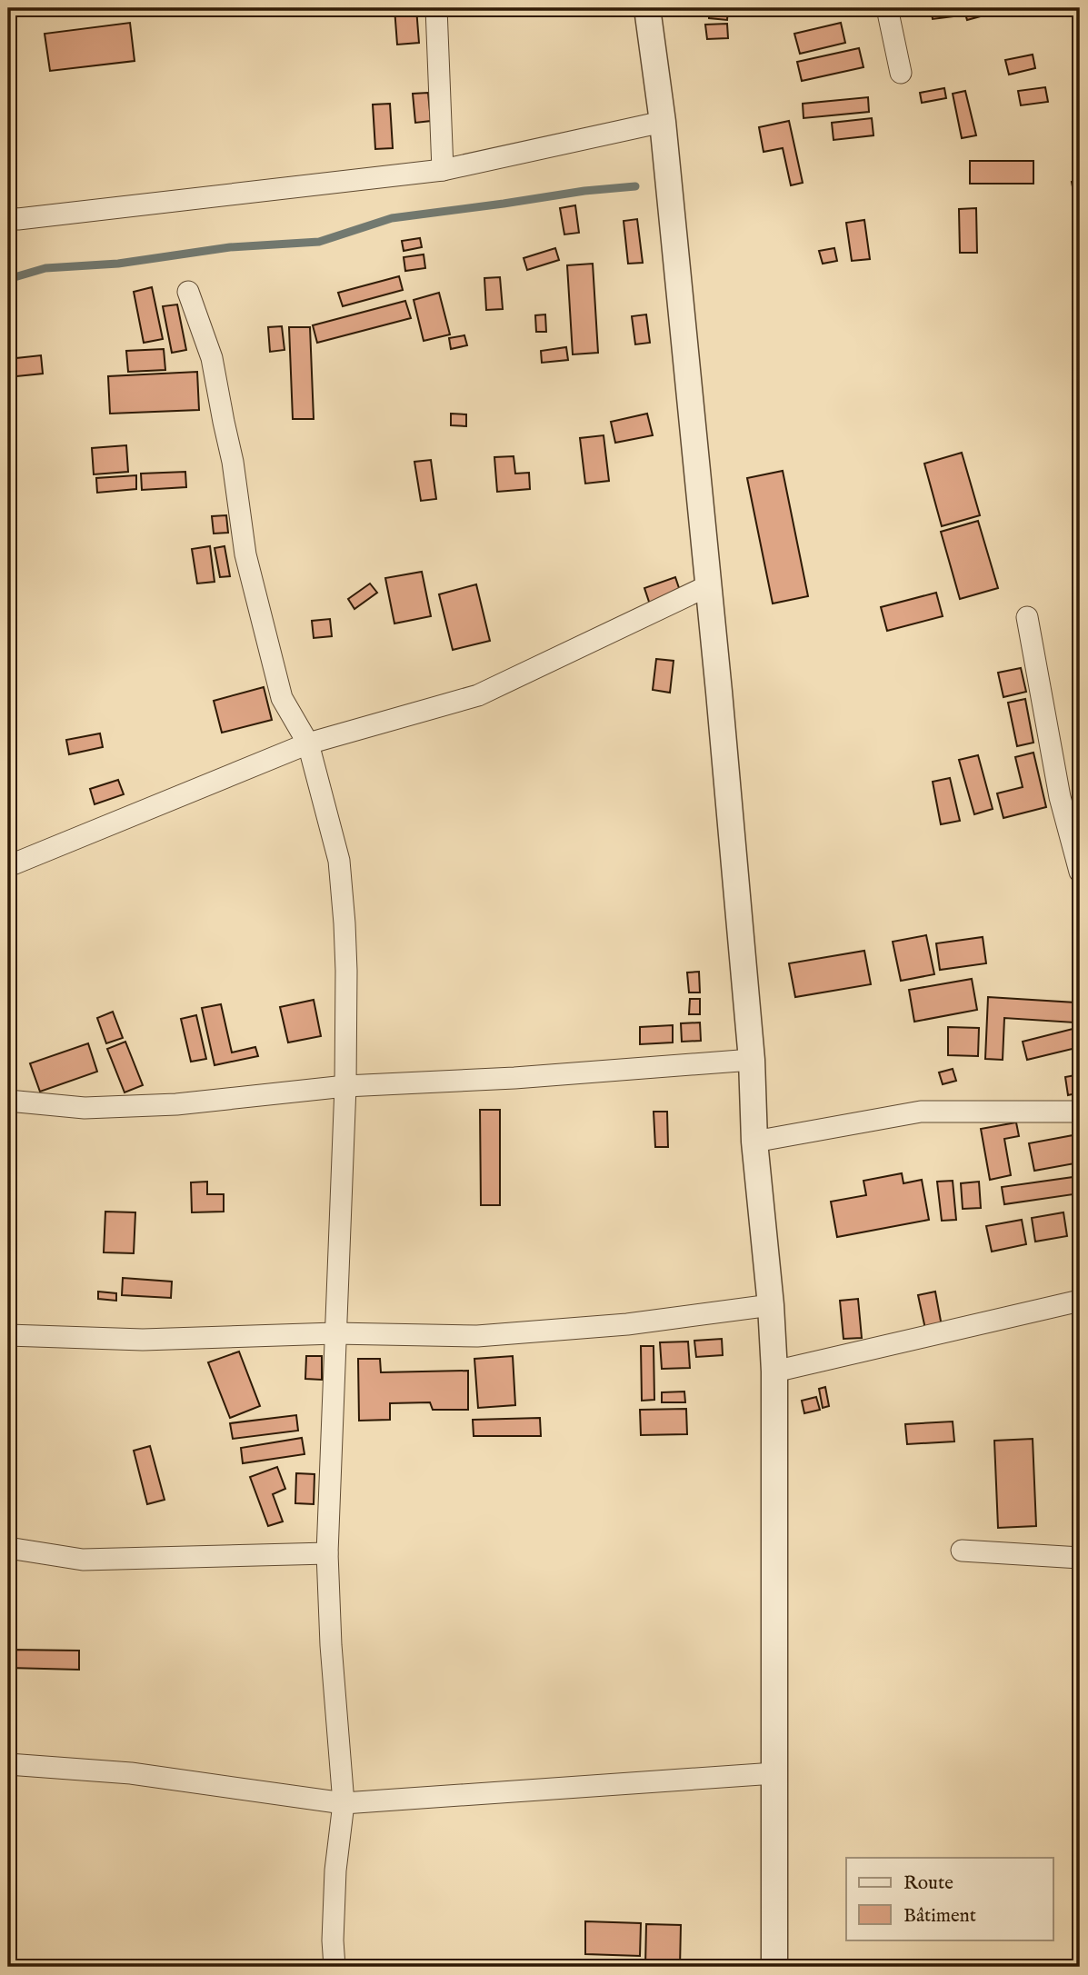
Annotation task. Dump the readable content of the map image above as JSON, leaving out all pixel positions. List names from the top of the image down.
{
  "legend": ["Route", "Bâtiment"]
}
